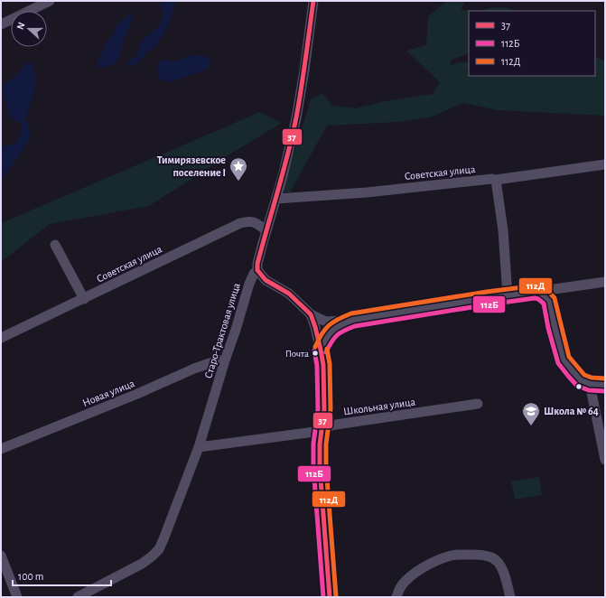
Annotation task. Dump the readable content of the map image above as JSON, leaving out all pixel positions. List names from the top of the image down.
{
  "streets": {
    "street": [
      "Советская улица",
      "Старо-Трактовая улица",
      "Новая улица",
      "Школьная улица"
    ]
  },
  "crossings": [
    ["Советская улица", "Старо-Трактовая улица"],
    ["Старо-Трактовая улица", "Новая улица"],
    ["Старо-Трактовая улица", "Школьная улица"]
  ],
  "places": {
    "place": ["Тимирязевское поселение I"],
    "other": ["Почта"],
    "school or university": ["Школа № 64"]
  },
  "lines": ["transit line 37", "transit line 112Д", "transit line 112Б"],
  "legend": ["37", "112Б", "112Д"],
  "scale_bar": "100 m",
  "north": "left"
}
